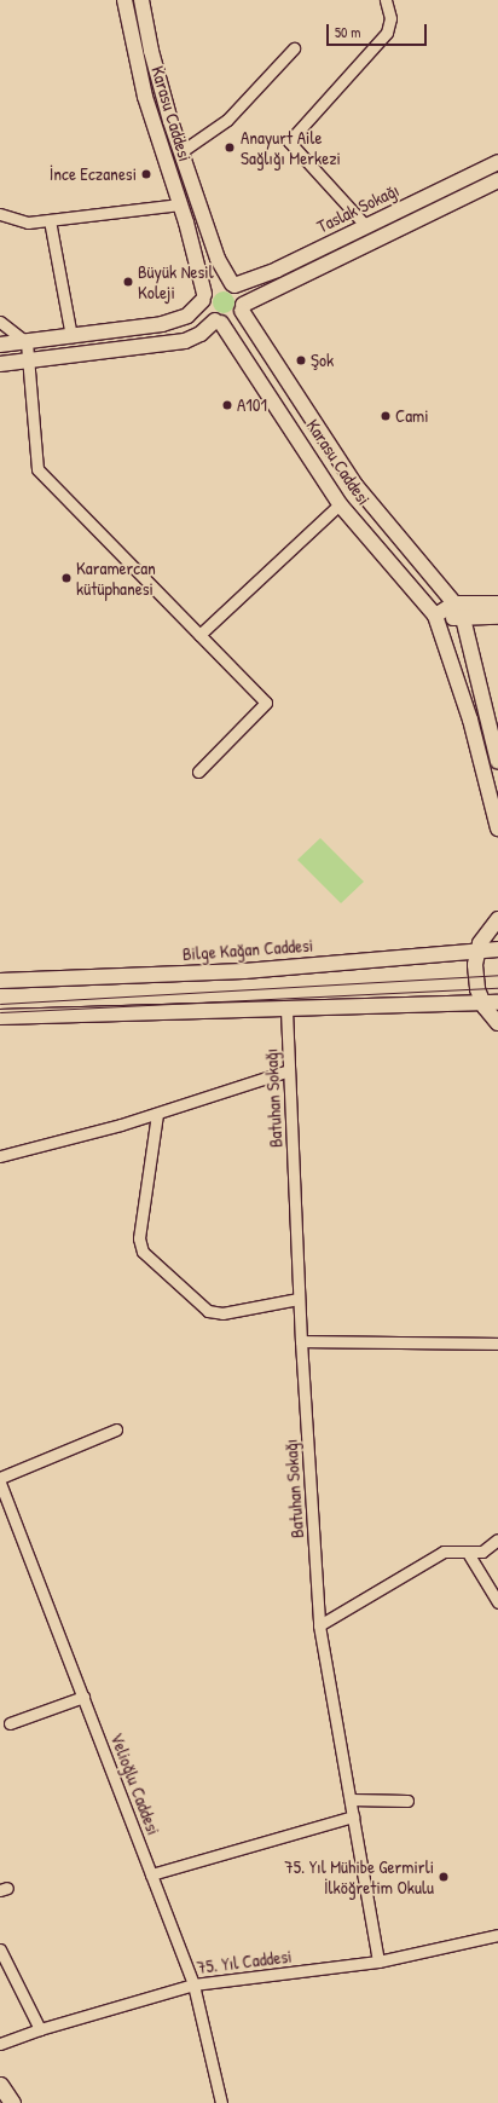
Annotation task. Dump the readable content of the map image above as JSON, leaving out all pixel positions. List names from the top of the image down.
{
  "streets": {
    "street": [
      "Karasu Caddesi",
      "Taslak Sokağı",
      "Bilge Kağan Caddesi",
      "Batuhan Sokağı",
      "Velioğlu Caddesi",
      "75. Yıl Caddesi"
    ]
  },
  "crossings": [
    ["Karasu Caddesi", "Taslak Sokağı"],
    ["Batuhan Sokağı", "75. Yıl Caddesi"],
    ["Velioğlu Caddesi", "75. Yıl Caddesi"]
  ],
  "places": [
    "Anayurt Aile Sağlığı Merkezi",
    "İnce Eczanesi",
    "Büyük Nesil Koleji",
    "Şok",
    "A101",
    "Cami",
    "Karamercan kütüphanesi",
    "75. Yıl Mühibe Germirli İlköğretim Okulu"
  ],
  "scale_bar": "50 m"
}
